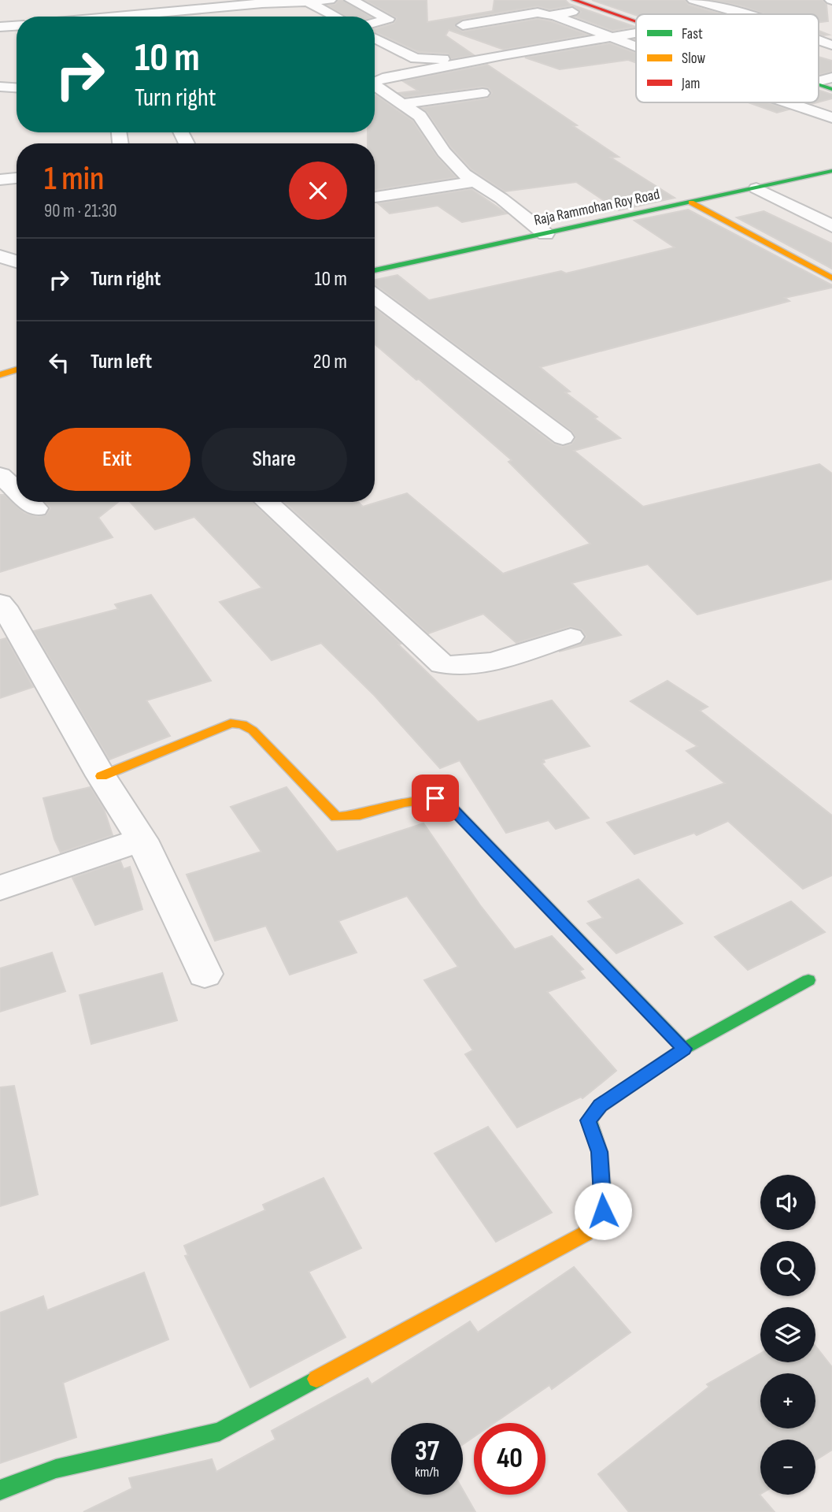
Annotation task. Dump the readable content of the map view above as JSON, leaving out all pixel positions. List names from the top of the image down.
{
  "streets": {
    "street": ["Raja Rammohan Roy Road"]
  },
  "legend": ["Fast", "Slow", "Jam"],
  "page": {
    "turn": ["10 m", "Turn right"],
    "heading": ["1 min", "90 m · 21:30"],
    "list": [
      {
        "name": "Turn right",
        "value": "10 m"
      },
      {
        "name": "Turn left",
        "value": "20 m"
      }
    ],
    "buttons": ["Exit", "Share"],
    "map_buttons": ["+", "−"],
    "speed": "37 km/h",
    "limit": "40"
  }
}
